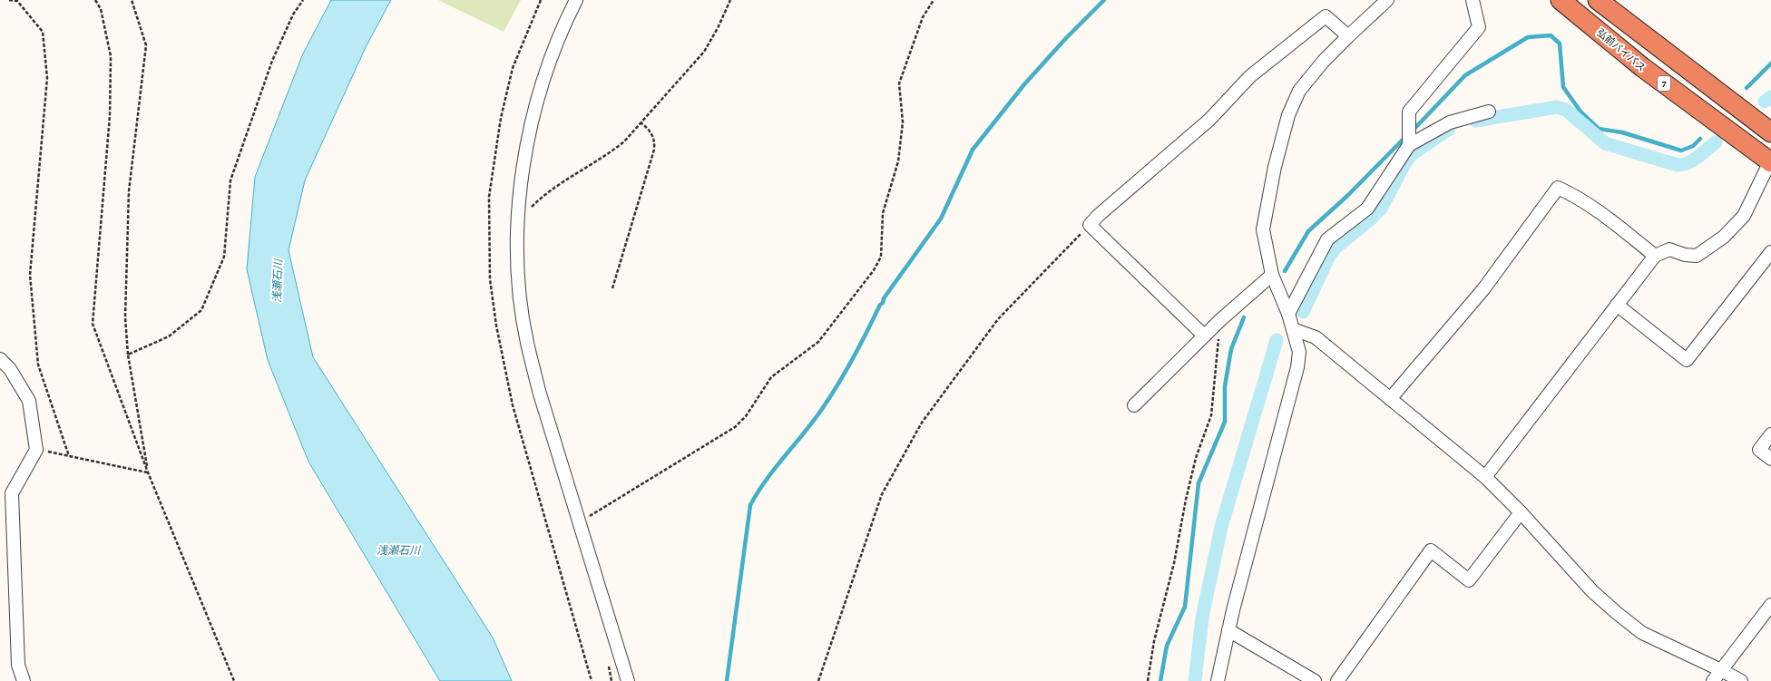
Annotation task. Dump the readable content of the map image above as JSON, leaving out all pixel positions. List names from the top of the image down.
{
  "streets": {
    "highway": ["弘前バイパス", "7"]
  },
  "water": ["浅瀬石川"]
}
